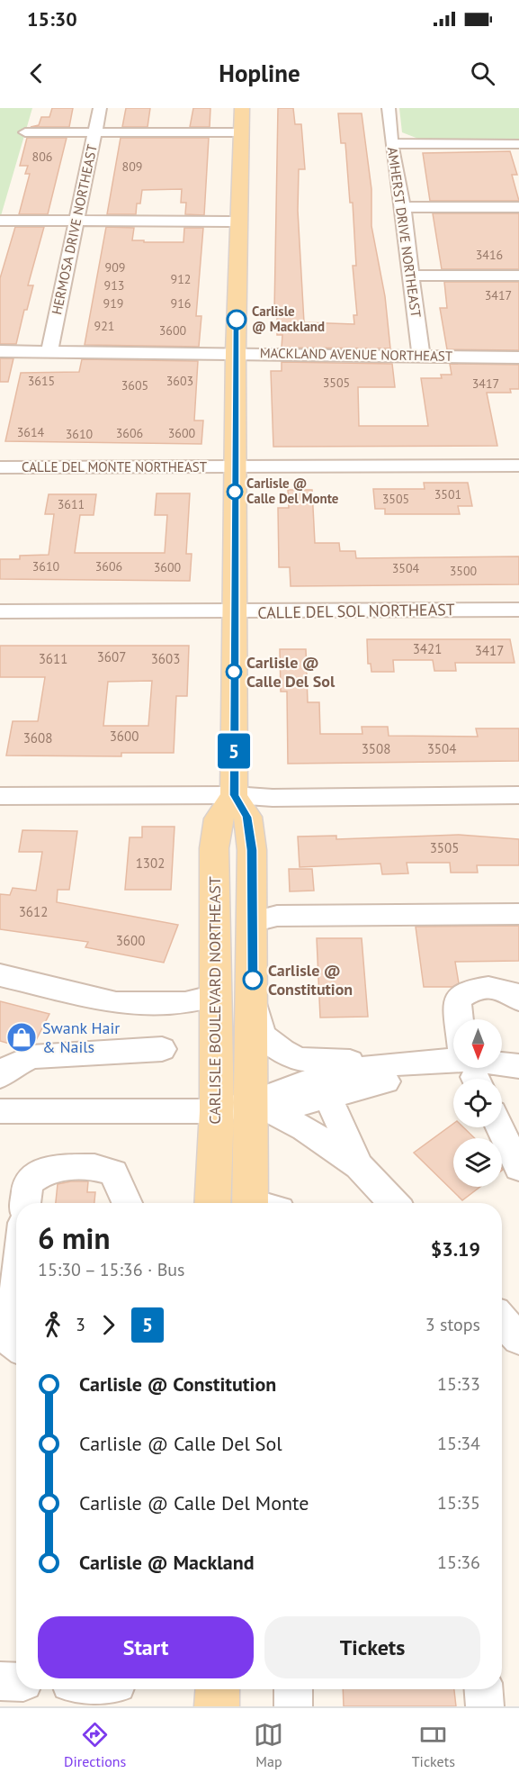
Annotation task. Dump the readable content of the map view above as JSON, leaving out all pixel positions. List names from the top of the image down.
{
  "streets": {
    "main road": ["CARLISLE BOULEVARD NORTHEAST"],
    "street": [
      "HERMOSA DRIVE NORTHEAST",
      "AMHERST DRIVE NORTHEAST",
      "MACKLAND AVENUE NORTHEAST",
      "CALLE DEL MONTE NORTHEAST",
      "CALLE DEL SOL NORTHEAST"
    ]
  },
  "crossings": [
    ["HERMOSA DRIVE NORTHEAST", "MACKLAND AVENUE NORTHEAST"],
    ["AMHERST DRIVE NORTHEAST", "MACKLAND AVENUE NORTHEAST"]
  ],
  "places": {
    "other": [
      "Carlisle @ Mackland",
      "Carlisle @ Calle Del Monte",
      "Carlisle @ Calle Del Sol",
      "Carlisle @ Constitution"
    ],
    "shop": ["Swank Hair & Nails"]
  },
  "lines": ["bus line 5"],
  "house_numbers": [
    "806",
    "809",
    "3416",
    "909",
    "912",
    "913",
    "3417",
    "919",
    "916",
    "921",
    "3600",
    "3615",
    "3603",
    "3505",
    "3417",
    "3605",
    "3614",
    "3606",
    "3600",
    "3610",
    "3501",
    "3505",
    "3611",
    "3610",
    "3606",
    "3600",
    "3504",
    "3500",
    "3421",
    "3417",
    "3607",
    "3611",
    "3603",
    "3600",
    "3608",
    "3508",
    "3504",
    "3505",
    "1302",
    "3612",
    "3600"
  ],
  "north": "bottom",
  "page": {
    "status": "15:30",
    "header": "Hopline",
    "on_map": "5",
    "heading": ["6 min", "15:30 – 15:36 · Bus", "$3.19"],
    "legs": ["3", "5", "3 stops"],
    "list": [
      {
        "name": "Carlisle @ Constitution",
        "value": "15:33"
      },
      {
        "name": "Carlisle @ Calle Del Sol",
        "value": "15:34"
      },
      {
        "name": "Carlisle @ Calle Del Monte",
        "value": "15:35"
      },
      {
        "name": "Carlisle @ Mackland",
        "value": "15:36"
      }
    ],
    "buttons": ["Start", "Tickets"],
    "tabs": ["Directions", "Map", "Tickets"]
  }
}
